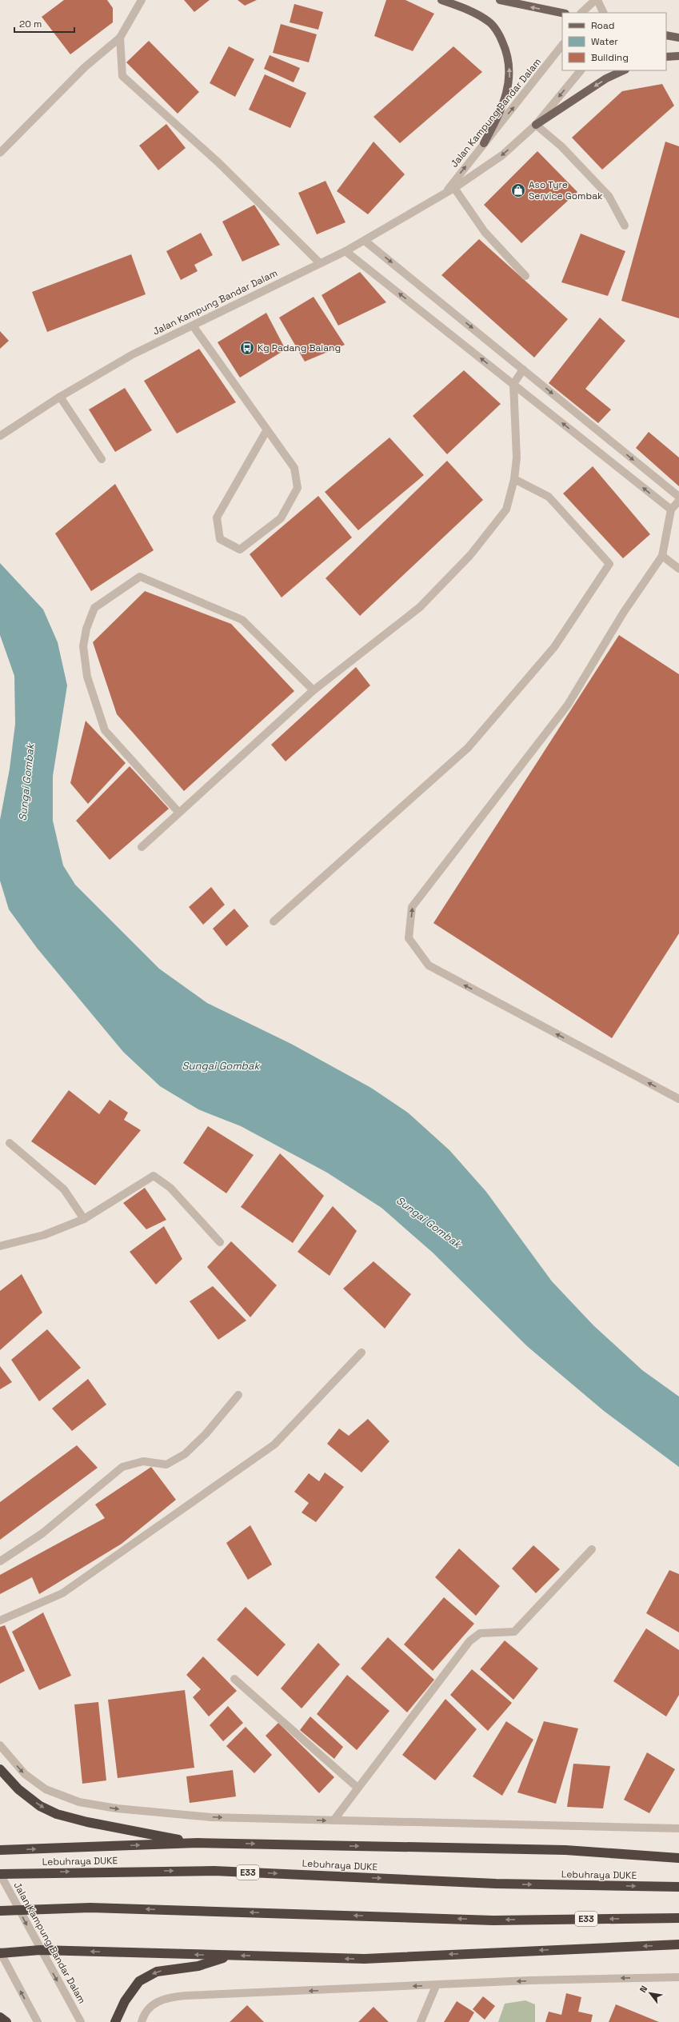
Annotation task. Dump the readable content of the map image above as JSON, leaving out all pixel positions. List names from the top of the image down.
{
  "streets": {
    "highway": ["Lebuhraya DUKE", "E33"],
    "street": ["Jalan Kampung Bandar Dalam"]
  },
  "crossings": [
    ["Jalan Kampung Bandar Dalam", "Lebuhraya DUKE"]
  ],
  "water": ["Sungai Gombak"],
  "places": {
    "shop": ["Aso Tyre Service Gombak"],
    "bus stop": ["Kg Padang Balang"]
  },
  "legend": ["Road", "Water", "Building"],
  "scale_bar": "20 m",
  "north": "top left"
}
